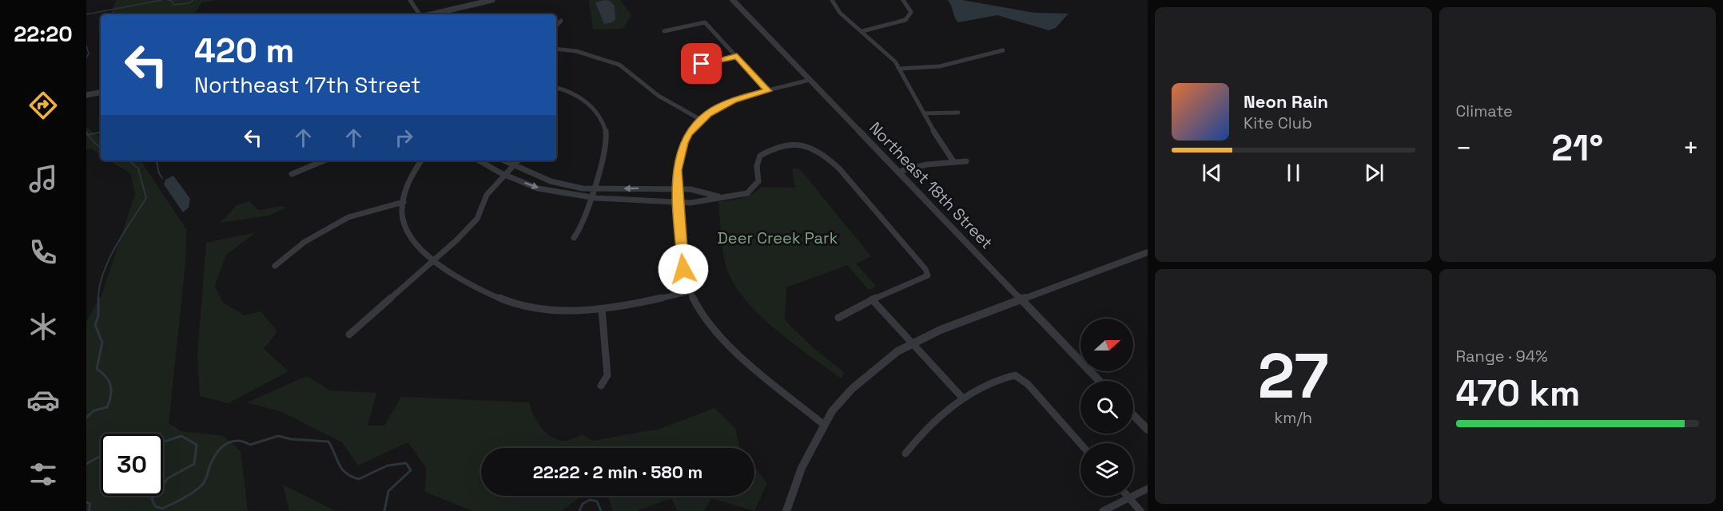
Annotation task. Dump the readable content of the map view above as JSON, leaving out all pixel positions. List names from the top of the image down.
{
  "streets": {
    "street": ["Northeast 18th Street"]
  },
  "parks": ["Deer Creek Park"],
  "north": "right",
  "page": {
    "tabs": "22:20",
    "tile": [
      "Climate",
      ["27", "km/h"],
      ["Range · 94%", "470 km"]
    ],
    "turn": ["420 m", "Northeast 17th Street"],
    "song": ["Neon Rain", "Kite Club"],
    "heat": ["−", "21°", "+"],
    "limit": "30",
    "trip": "22:22 · 2 min · 580 m"
  }
}
